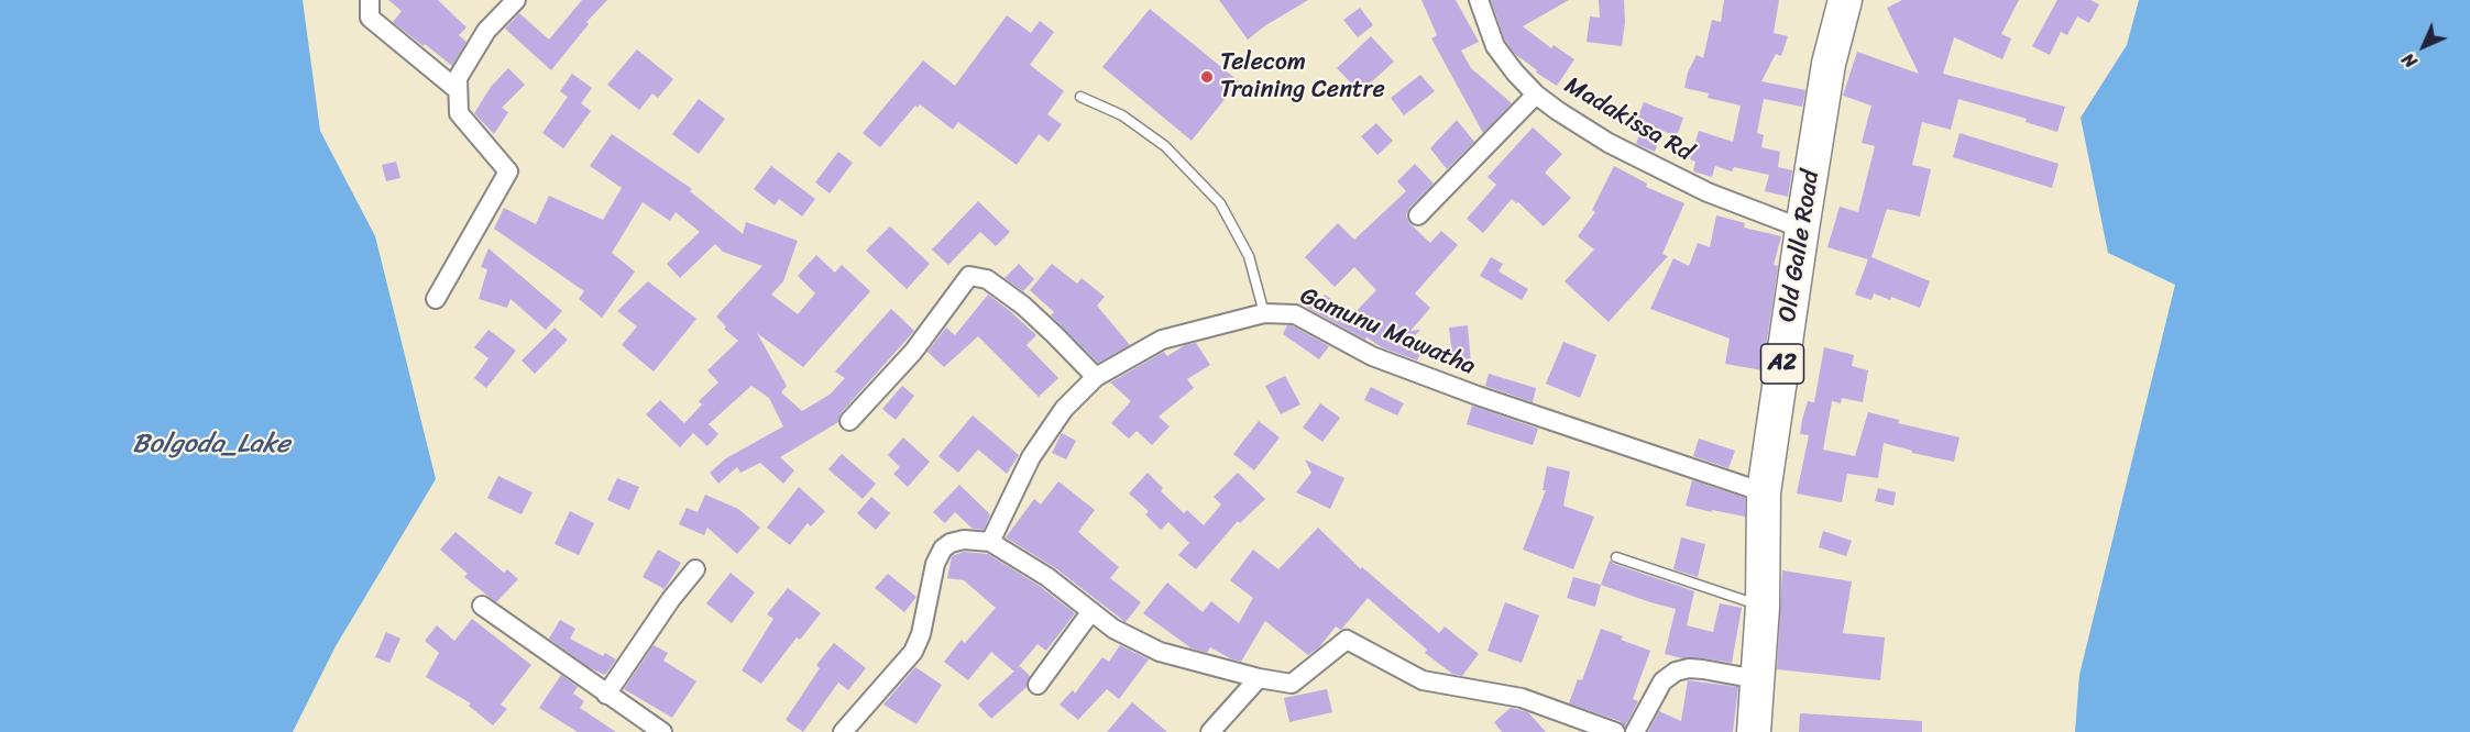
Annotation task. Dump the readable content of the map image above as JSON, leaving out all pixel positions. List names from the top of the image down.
{
  "streets": {
    "highway": ["Old Galle Road", "A2"],
    "street": ["Madakissa Rd", "Gamunu Mawatha"]
  },
  "crossings": [
    ["Madakissa Rd", "Old Galle Road"],
    ["Old Galle Road", "Gamunu Mawatha"]
  ],
  "water": ["Bolgoda_Lake"],
  "places": ["Telecom Training Centre"],
  "north": "bottom left"
}
